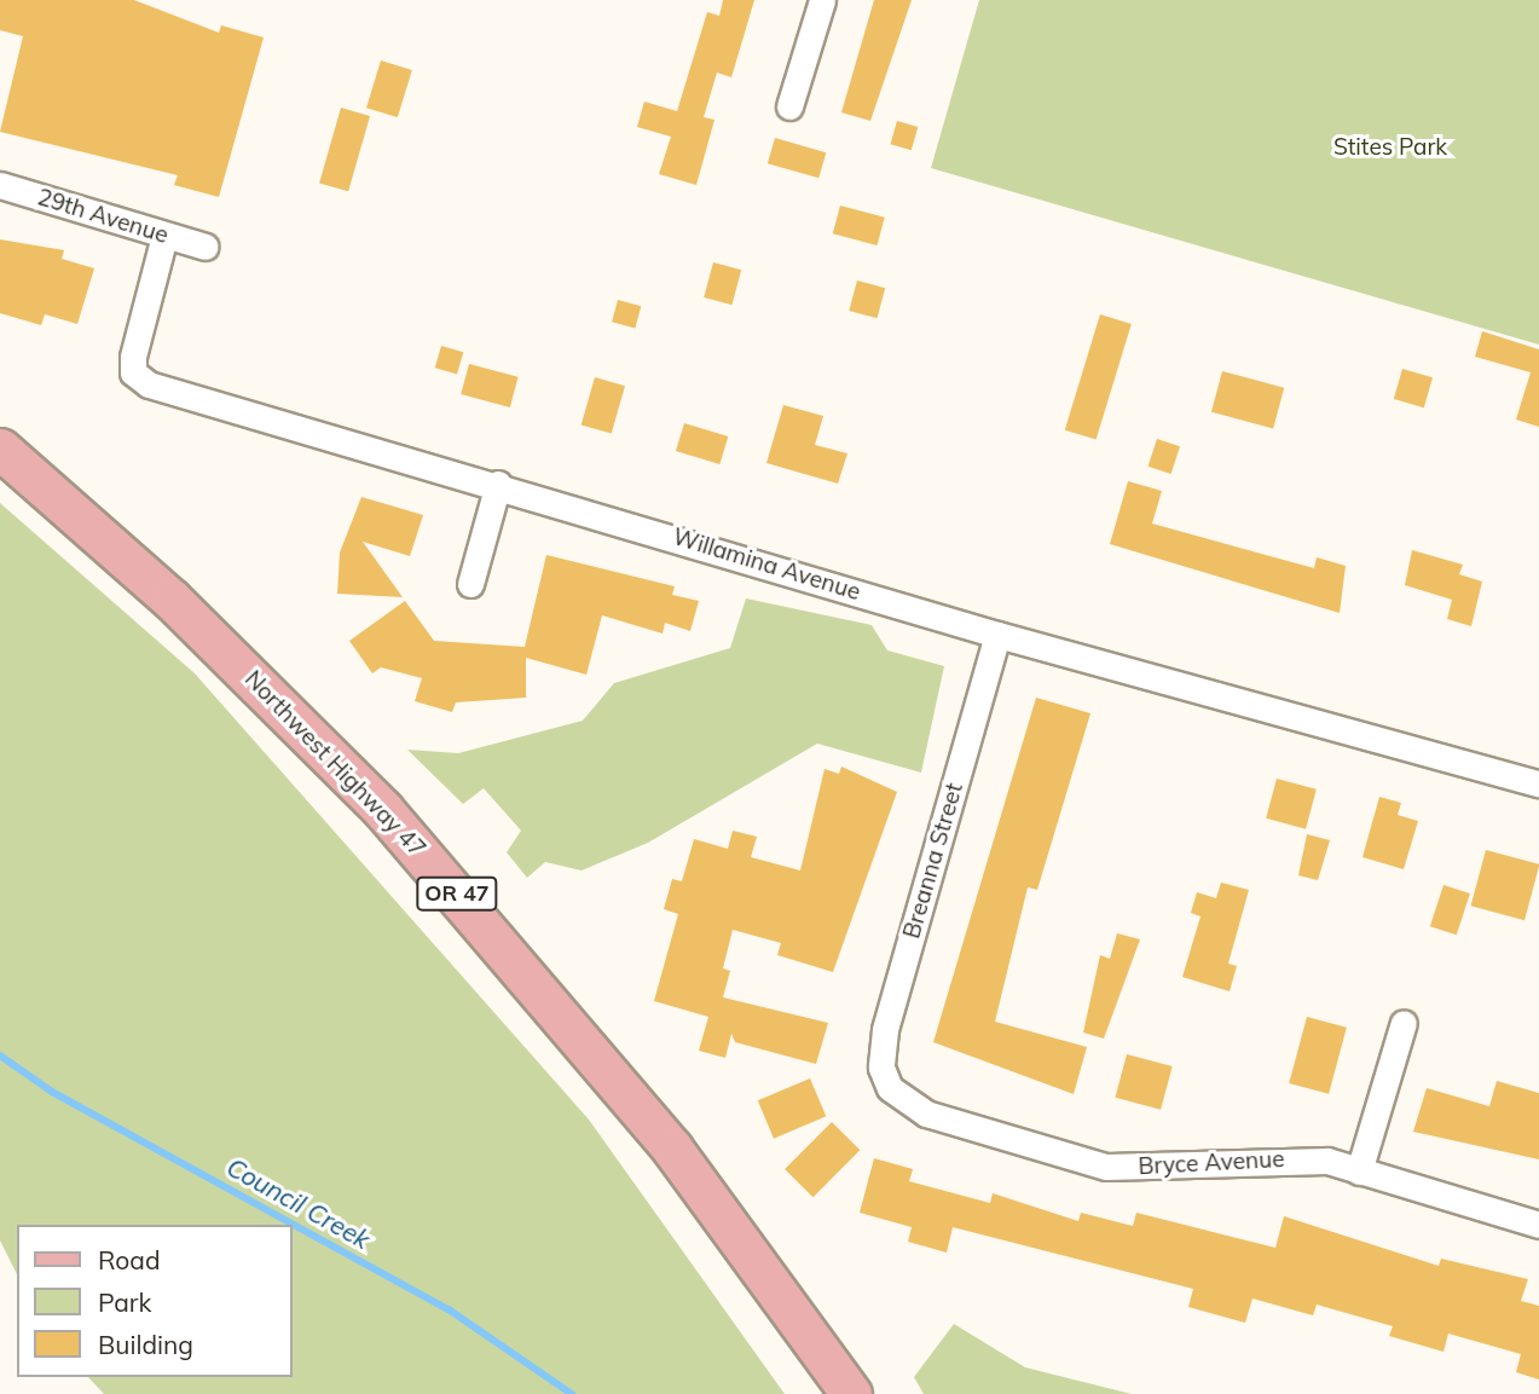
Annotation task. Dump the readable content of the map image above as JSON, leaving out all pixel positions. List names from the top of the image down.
{
  "streets": {
    "main road": ["Northwest Highway 47", "OR 47"],
    "street": [
      "29th Avenue",
      "Willamina Avenue",
      "Breanna Street",
      "Bryce Avenue"
    ]
  },
  "crossings": [
    ["29th Avenue", "Willamina Avenue"],
    ["Willamina Avenue", "Breanna Street"],
    ["Breanna Street", "Bryce Avenue"]
  ],
  "water": ["Council Creek"],
  "parks": ["Stites Park"],
  "legend": ["Road", "Park", "Building"]
}
